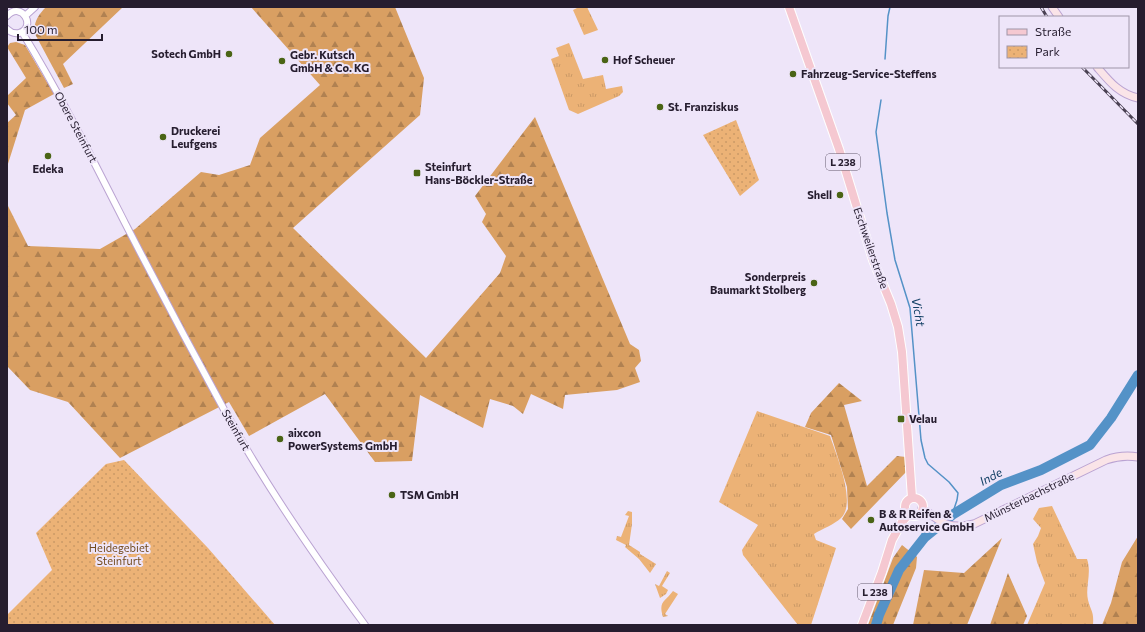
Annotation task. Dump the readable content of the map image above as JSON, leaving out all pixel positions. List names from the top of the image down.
{
  "streets": {
    "main road": ["L 238", "Eschweilerstraße", "Münsterbachstraße"],
    "street": ["Obere Steinfurt", "Steinfurt"]
  },
  "crossings": [
    ["Obere Steinfurt", "Steinfurt"],
    ["L 238", "Eschweilerstraße"],
    ["L 238", "Münsterbachstraße"],
    ["Eschweilerstraße", "Münsterbachstraße"]
  ],
  "water": ["Vicht", "Inde"],
  "parks": ["Heidegebiet Steinfurt"],
  "places": {
    "other": [
      "Sotech GmbH",
      "Hof Scheuer",
      "Gebr. Kutsch GmbH & Co. KG",
      "Fahrzeug-Service-Steffens",
      "St. Franziskus",
      "Druckerei Leufgens",
      "Edeka",
      "Shell",
      "Sonderpreis Baumarkt Stolberg",
      "aixcon PowerSystems GmbH",
      "TSM GmbH",
      "B & R Reifen & Autoservice GmbH"
    ],
    "transit": ["Steinfurt Hans-Böckler-Straße", "Velau"]
  },
  "legend": ["Straße", "Park"],
  "scale_bar": "100 m"
}
